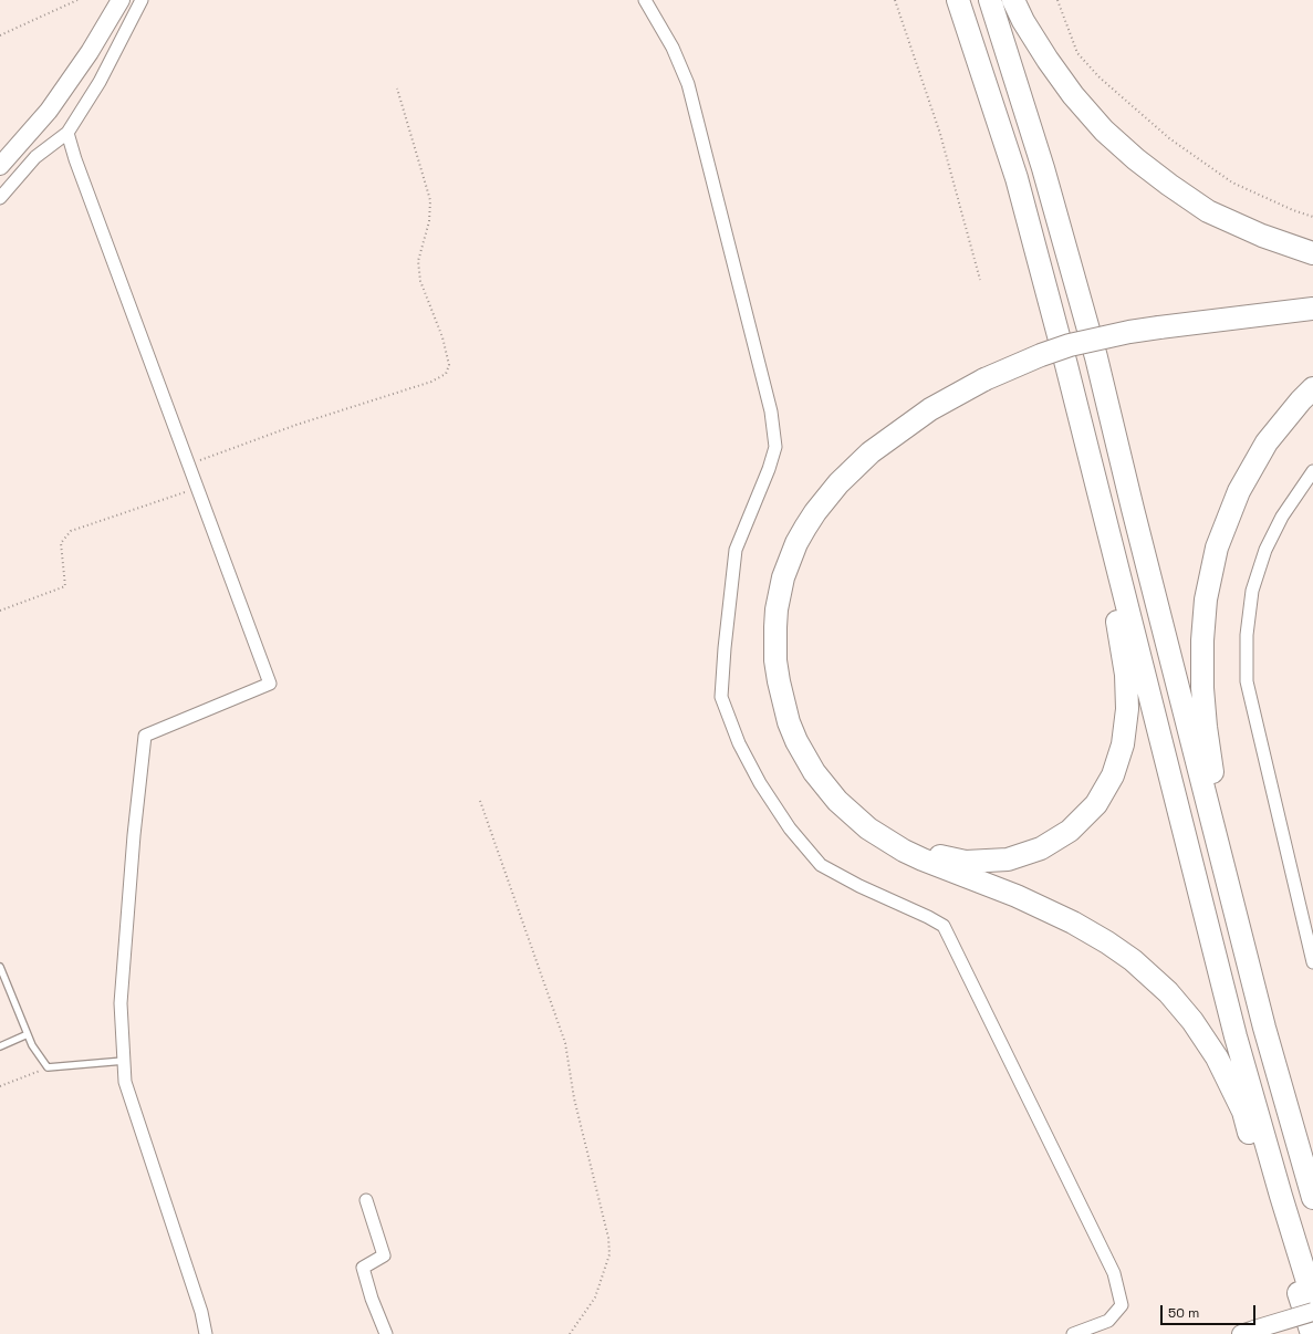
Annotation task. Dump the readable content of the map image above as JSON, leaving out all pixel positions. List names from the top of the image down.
{
  "scale_bar": "50 m"
}
